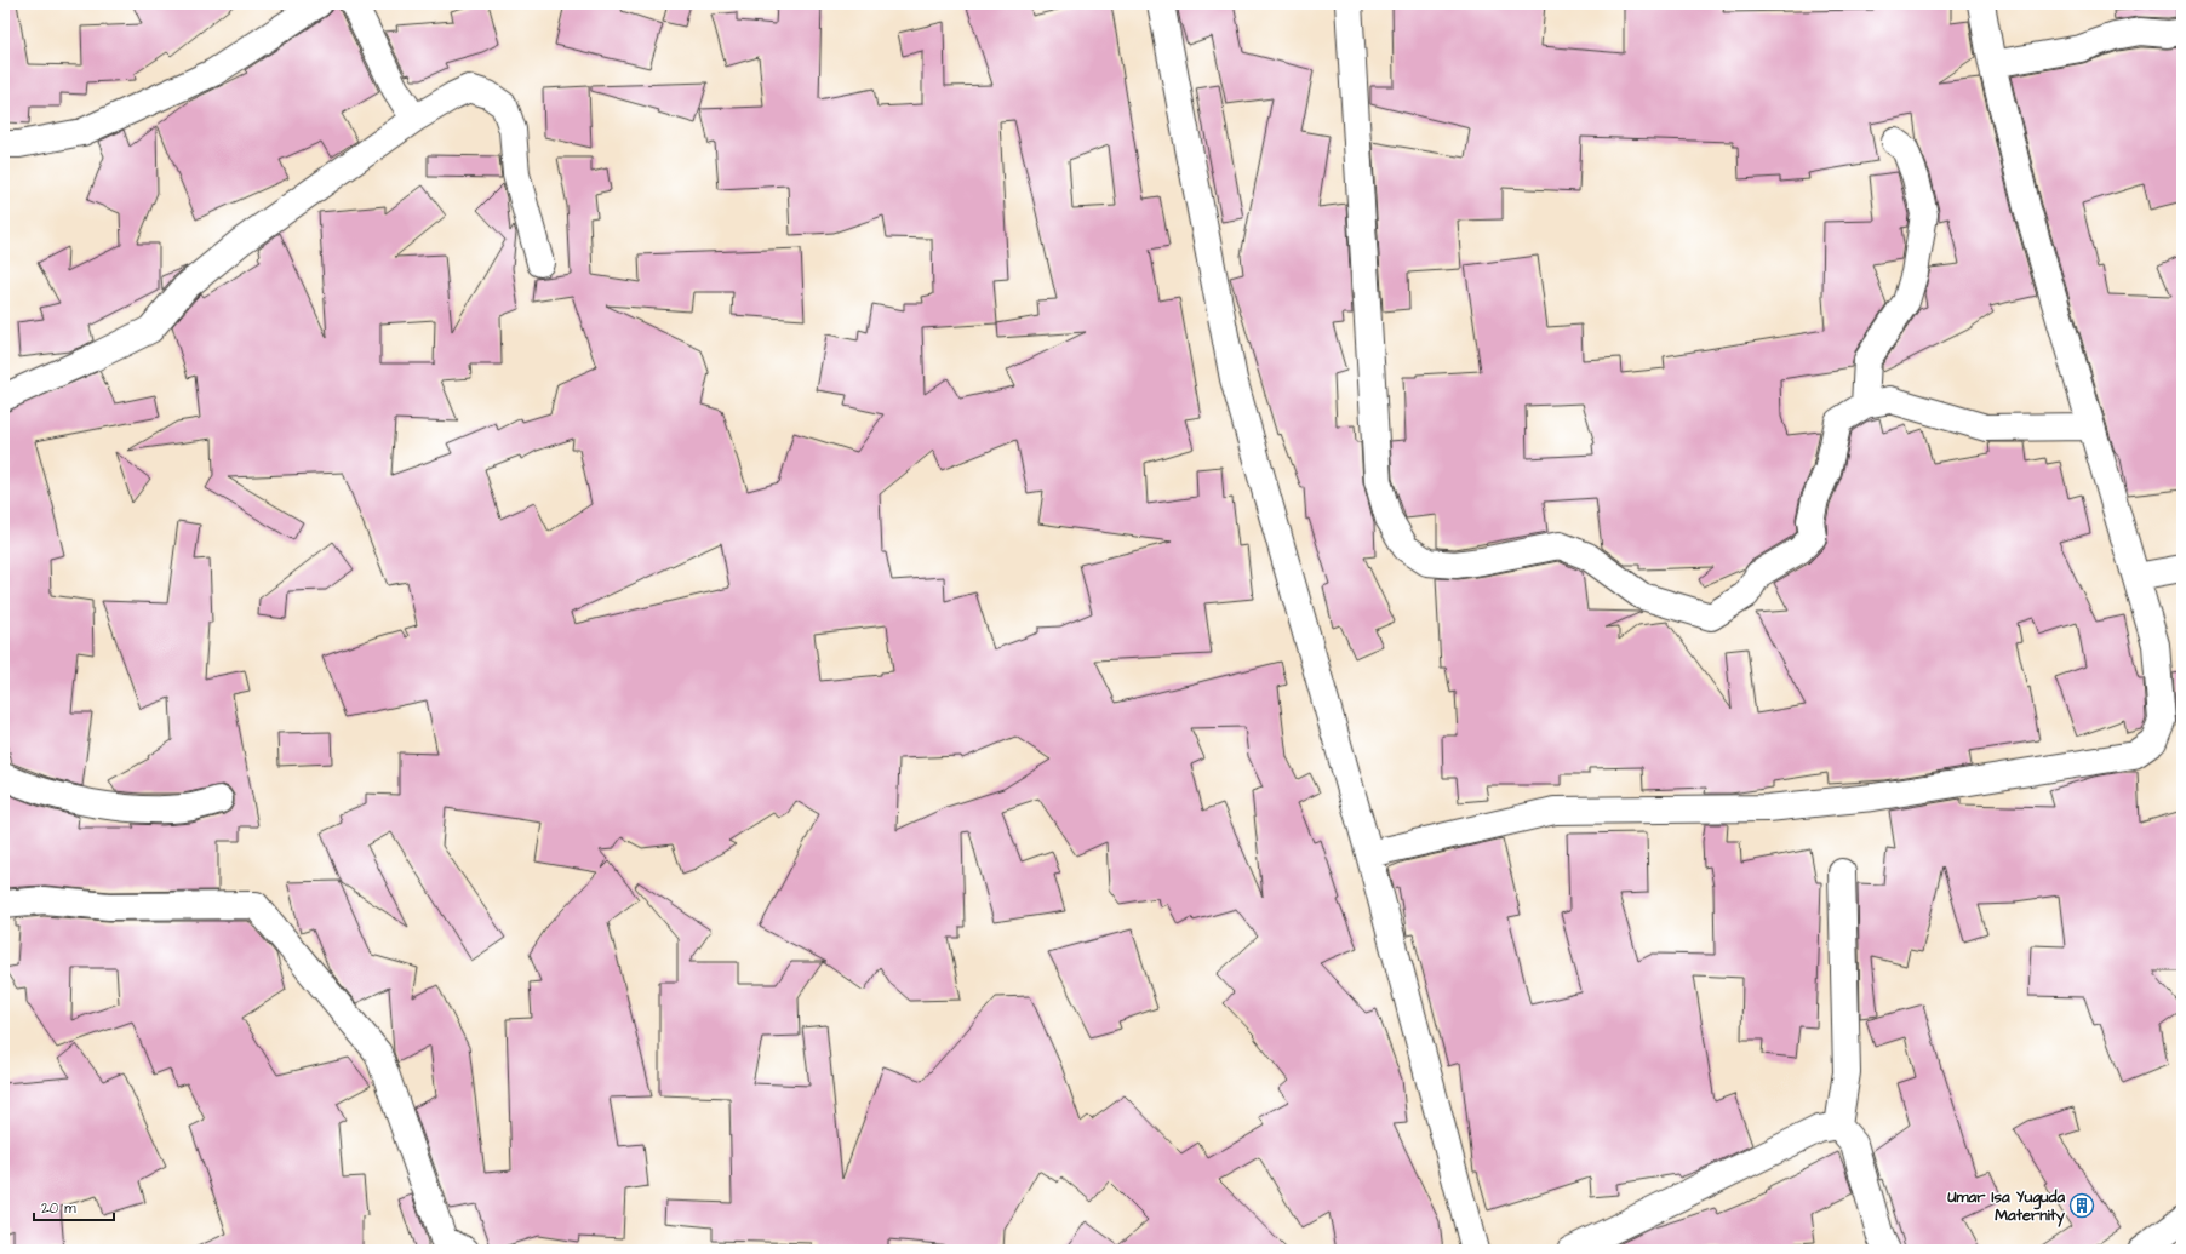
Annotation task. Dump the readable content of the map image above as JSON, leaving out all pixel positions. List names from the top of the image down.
{
  "places": {
    "building": ["Umar Isa Yuguda Maternity"]
  },
  "scale_bar": "20 m"
}
